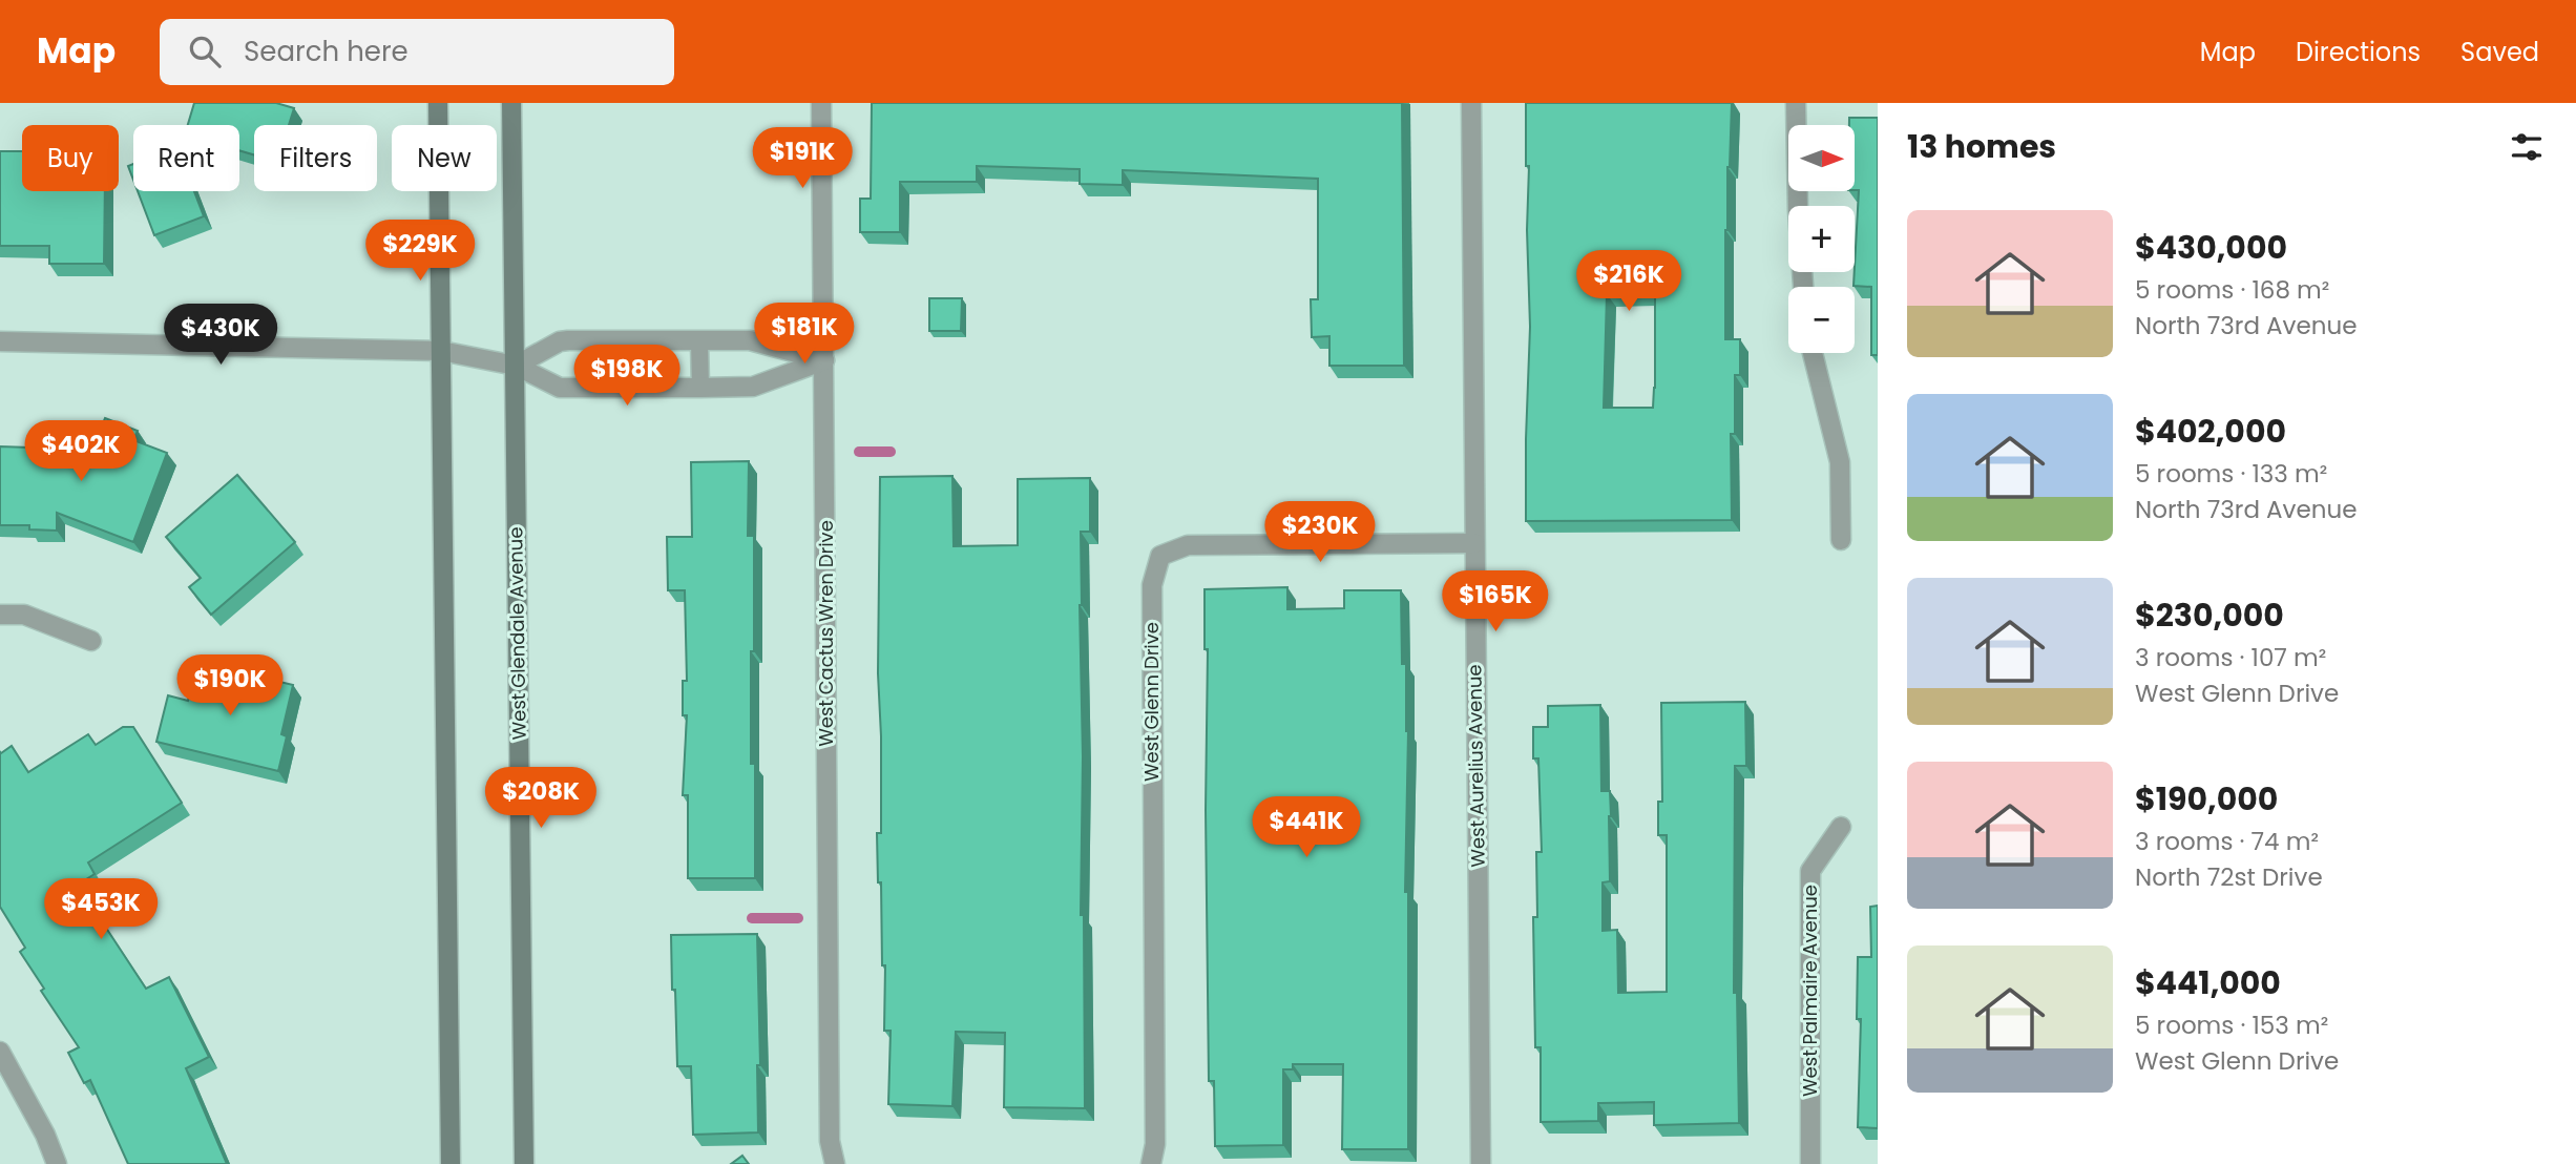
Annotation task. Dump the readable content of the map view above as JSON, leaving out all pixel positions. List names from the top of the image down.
{
  "streets": {
    "main road": ["West Glendale Avenue"],
    "street": [
      "West Cactus Wren Drive",
      "West Glenn Drive",
      "West Aurelius Avenue",
      "West Palmaire Avenue"
    ]
  },
  "crossings": [
    ["West Glenn Drive", "West Aurelius Avenue"]
  ],
  "north": "right",
  "page": {
    "header": "Map",
    "search": "Search here",
    "nav": ["Map", "Directions", "Saved"],
    "heading": "13 homes",
    "map_buttons": ["+", "−"],
    "chip": [
      "Buy",
      "Rent",
      "Filters",
      "New"
    ],
    "price": [
      "$191K",
      "$229K",
      "$216K",
      "$181K",
      "$430K",
      "$198K",
      "$402K",
      "$230K",
      "$165K",
      "$190K",
      "$208K",
      "$441K",
      "$453K"
    ],
    "list": [
      {
        "name": "$430,000",
        "note": "5 rooms · 168 m² · North 73rd Avenue"
      },
      {
        "name": "$402,000",
        "note": "5 rooms · 133 m² · North 73rd Avenue"
      },
      {
        "name": "$230,000",
        "note": "3 rooms · 107 m² · West Glenn Drive"
      },
      {
        "name": "$190,000",
        "note": "3 rooms · 74 m² · North 72st Drive"
      },
      {
        "name": "$441,000",
        "note": "5 rooms · 153 m² · West Glenn Drive"
      }
    ]
  }
}
